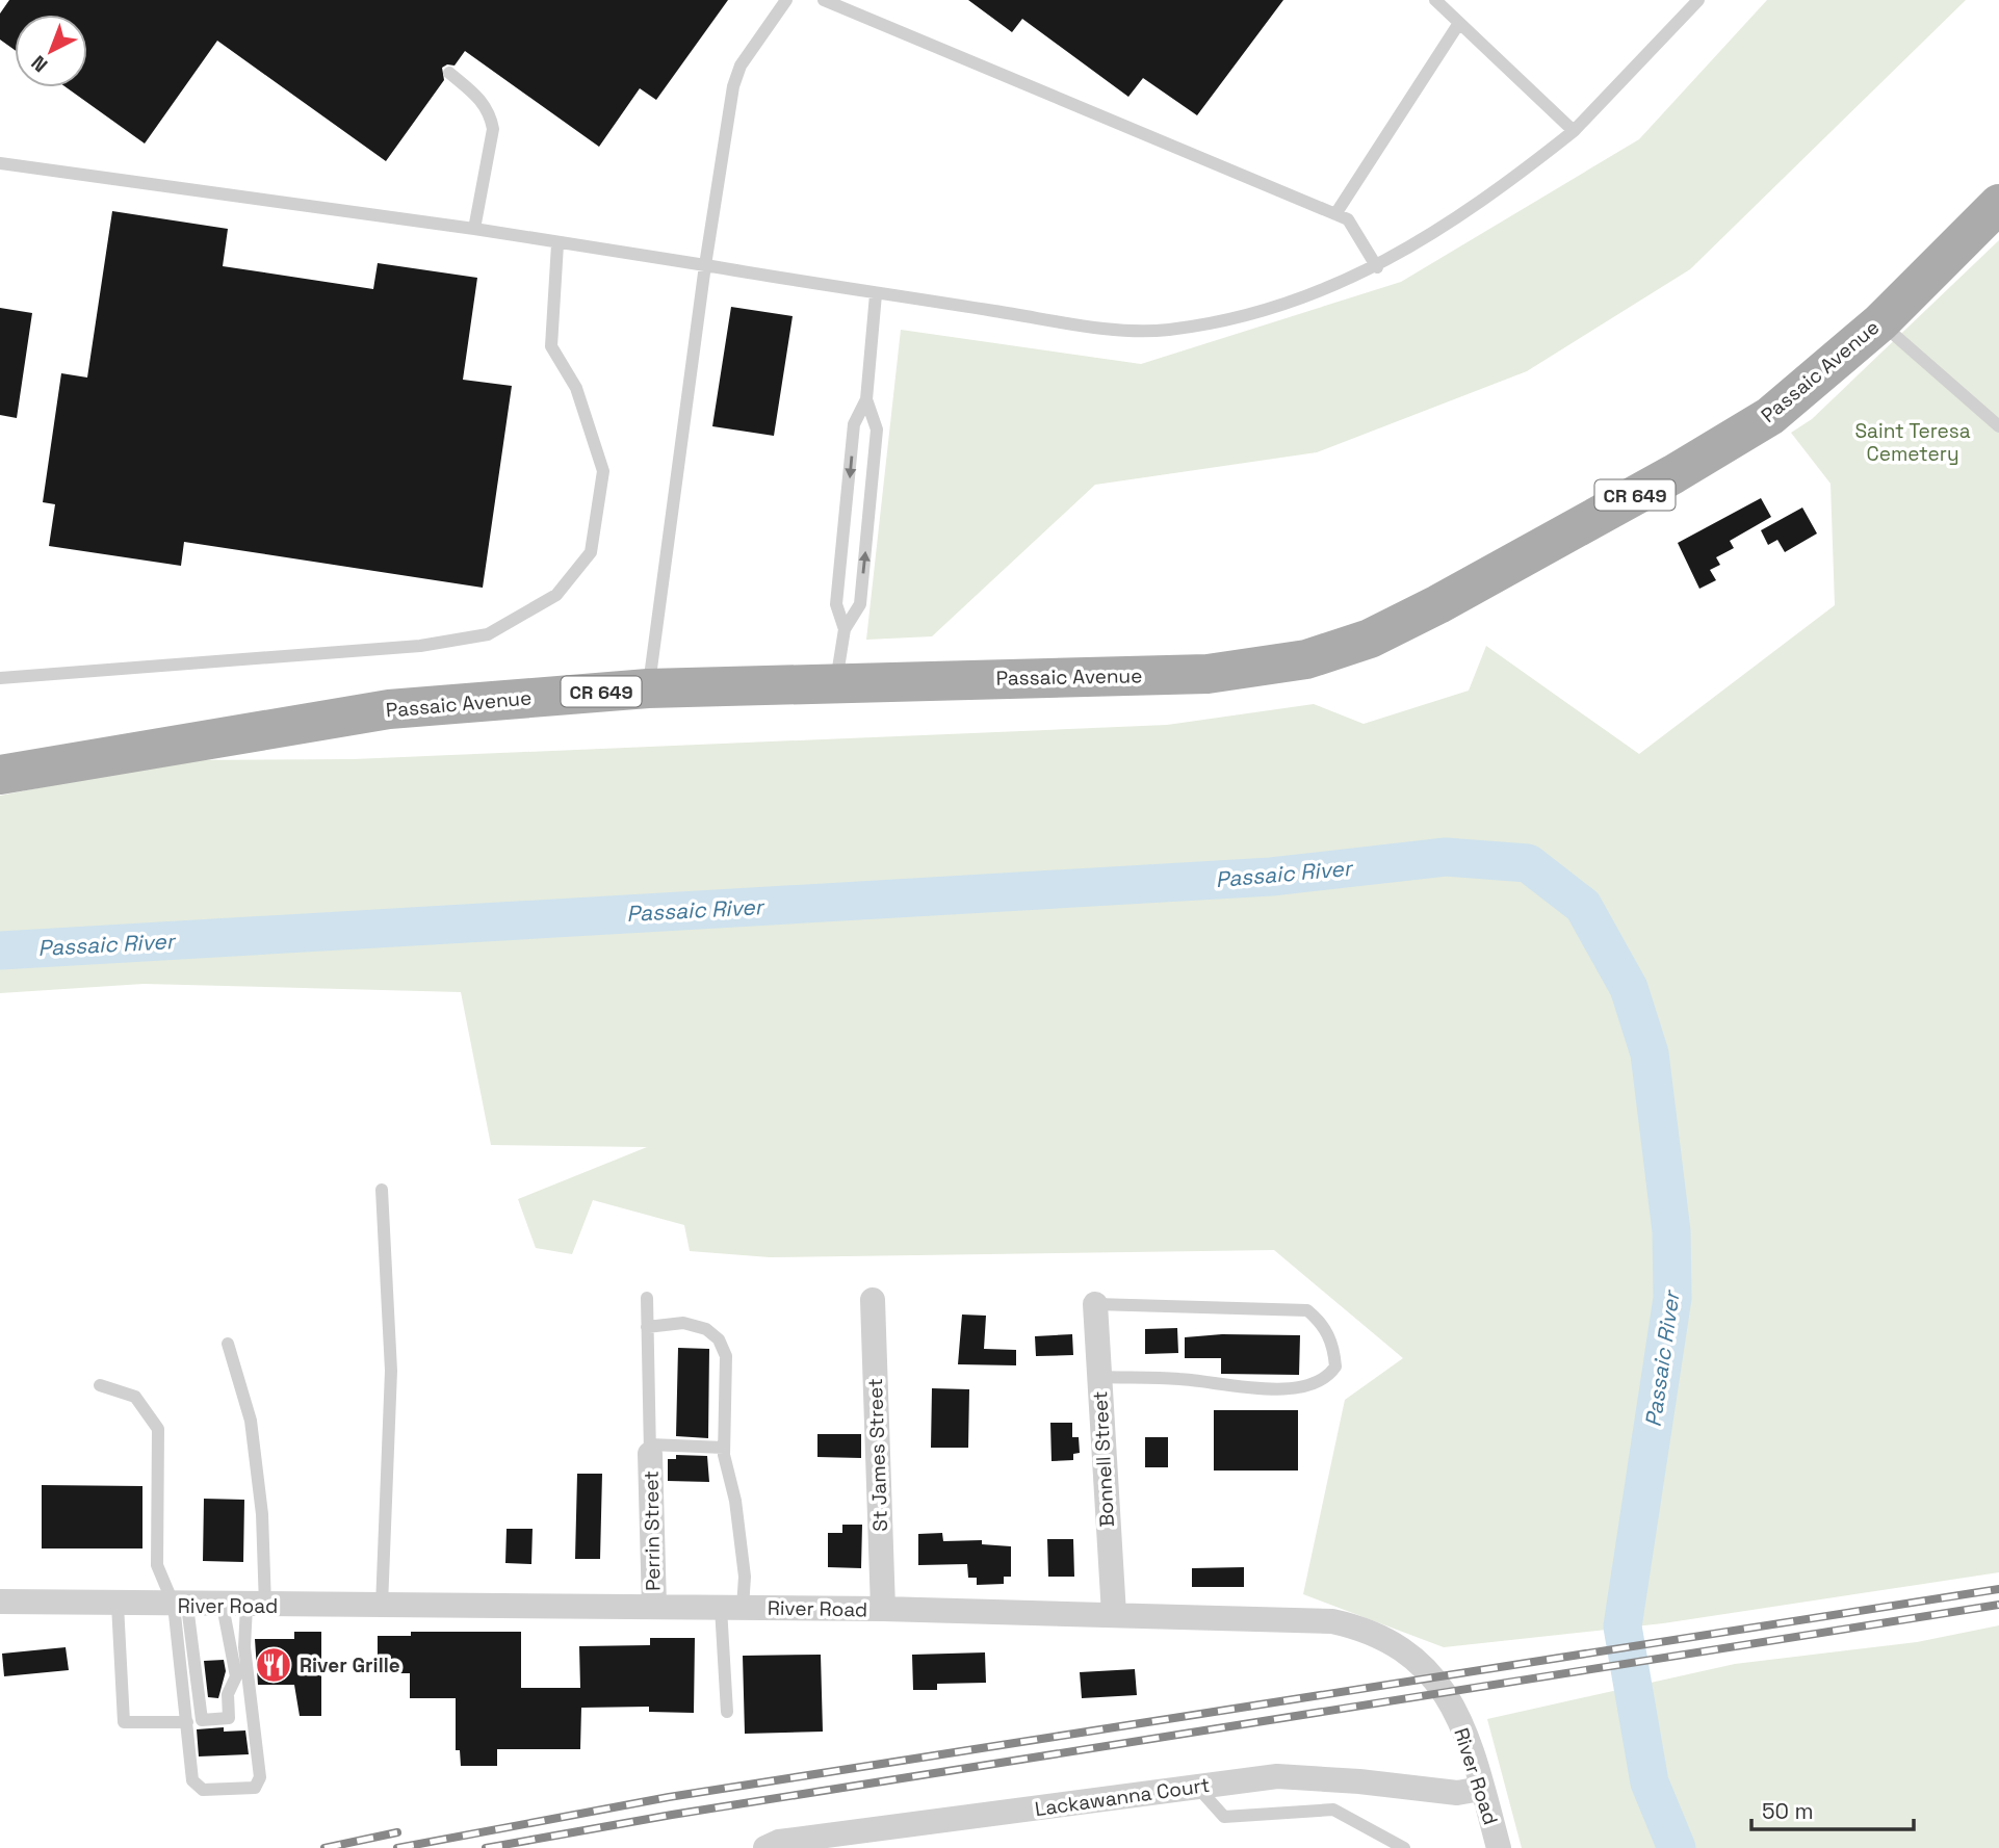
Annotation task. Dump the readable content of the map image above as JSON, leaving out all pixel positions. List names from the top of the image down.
{
  "streets": {
    "main road": ["Passaic Avenue", "CR 649"],
    "street": [
      "St James Street",
      "Bonnell Street",
      "Perrin Street",
      "River Road",
      "Lackawanna Court"
    ]
  },
  "crossings": [
    ["St James Street", "River Road"],
    ["Bonnell Street", "River Road"],
    ["Perrin Street", "River Road"],
    ["River Road", "Lackawanna Court"]
  ],
  "water": ["Passaic River"],
  "parks": ["Saint Teresa Cemetery"],
  "places": {
    "restaurant": ["River Grille"]
  },
  "scale_bar": "50 m",
  "north": "bottom left"
}
